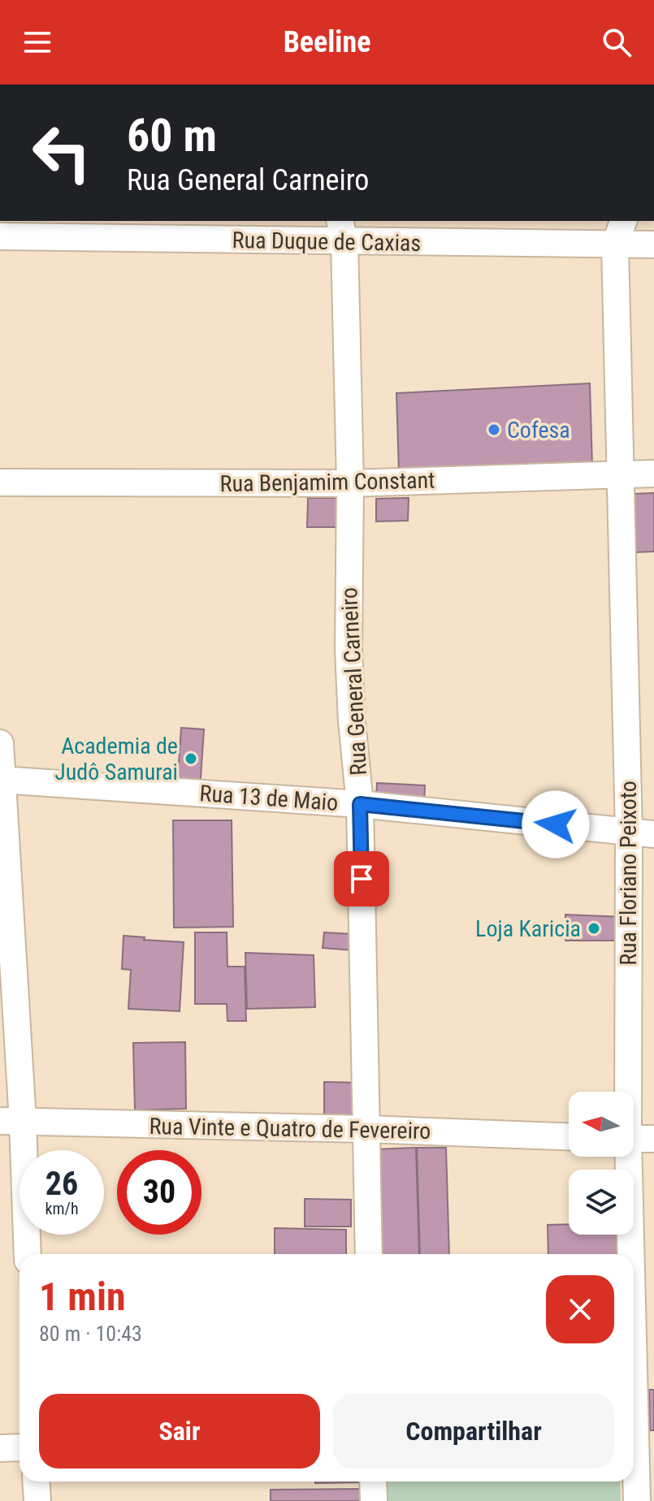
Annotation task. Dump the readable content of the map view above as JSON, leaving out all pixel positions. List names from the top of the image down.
{
  "streets": {
    "street": [
      "Rua Duque de Caxias",
      "Rua Benjamim Constant",
      "Rua General Carneiro",
      "Rua 13 de Maio",
      "Rua Floriano Peixoto",
      "Rua Vinte e Quatro de Fevereiro"
    ]
  },
  "crossings": [
    ["Rua Duque de Caxias", "Rua General Carneiro"],
    ["Rua Duque de Caxias", "Rua Floriano Peixoto"],
    ["Rua Benjamim Constant", "Rua General Carneiro"],
    ["Rua Benjamim Constant", "Rua Floriano Peixoto"],
    ["Rua General Carneiro", "Rua 13 de Maio"],
    ["Rua General Carneiro", "Rua Vinte e Quatro de Fevereiro"],
    ["Rua 13 de Maio", "Rua Floriano Peixoto"]
  ],
  "places": ["Cofesa", "Academia de Judô Samurai", "Loja Karicia"],
  "north": "left",
  "page": {
    "header": "Beeline",
    "turn": ["60 m", "Rua General Carneiro"],
    "speed": "26 km/h",
    "limit": "30",
    "heading": ["1 min", "80 m · 10:43"],
    "buttons": ["Sair", "Compartilhar"]
  }
}
